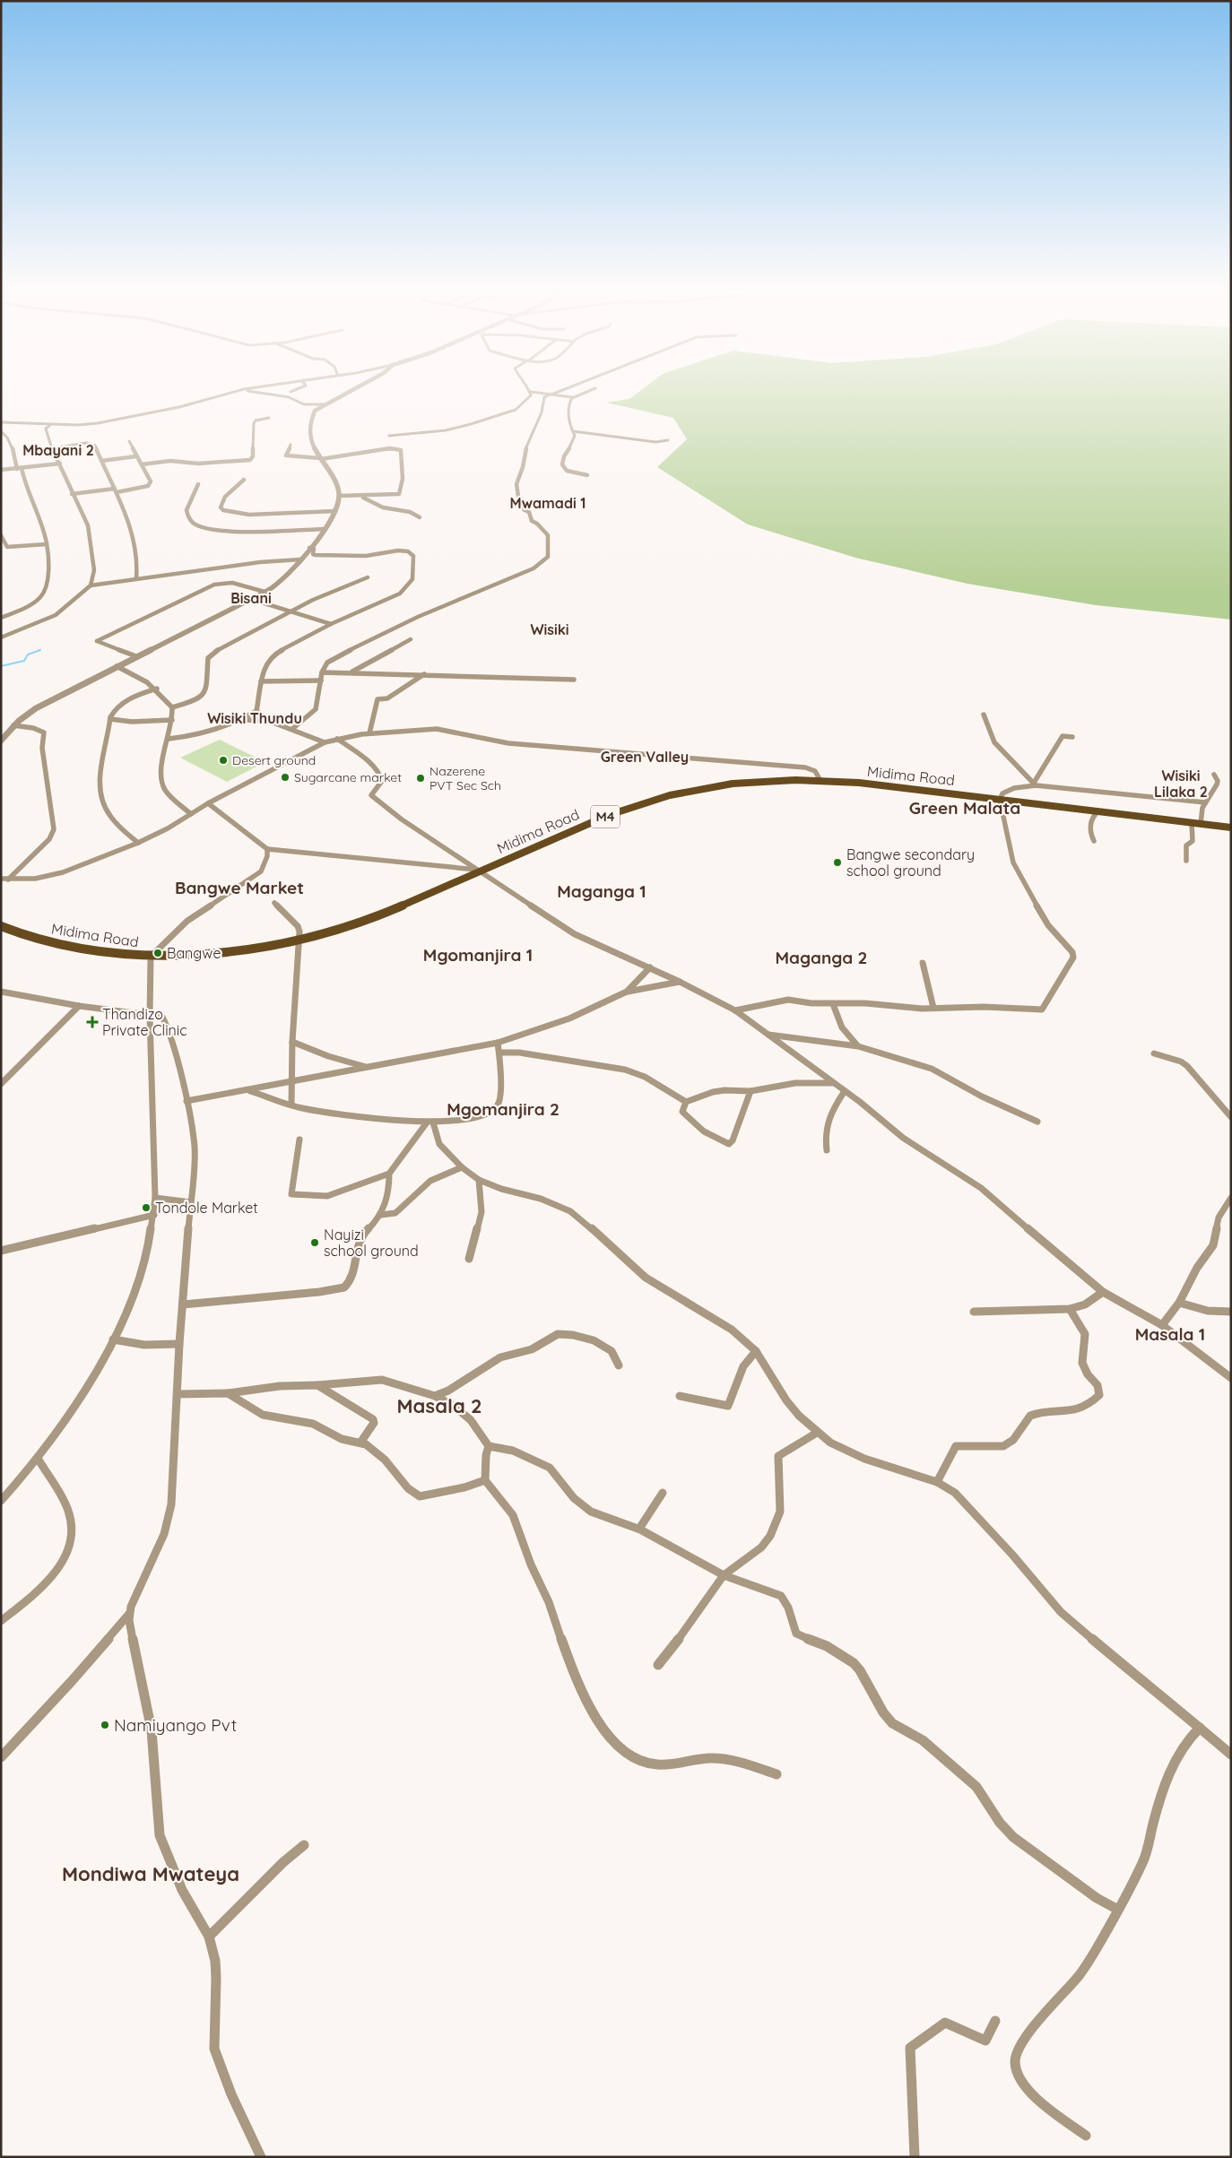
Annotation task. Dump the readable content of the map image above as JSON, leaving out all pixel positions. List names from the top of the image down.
{
  "streets": {
    "main road": ["Midima Road", "M4"]
  },
  "districts": [
    "Mbayani 2",
    "Mwamadi 1",
    "Bisani",
    "Wisiki",
    "Wisiki Thundu",
    "Green Valley",
    "Wisiki Lilaka 2",
    "Green Malata",
    "Bangwe Market",
    "Maganga 1",
    "Mgomanjira 1",
    "Maganga 2",
    "Mgomanjira 2",
    "Masala 1",
    "Masala 2",
    "Mondiwa Mwateya"
  ],
  "places": {
    "other": [
      "Desert ground",
      "Sugarcane market",
      "Nazerene PVT Sec Sch",
      "Bangwe secondary school ground",
      "Bangwe",
      "Tondole Market",
      "Nayizi school ground",
      "Namiyango Pvt"
    ],
    "health": ["Thandizo Private Clinic"]
  }
}
